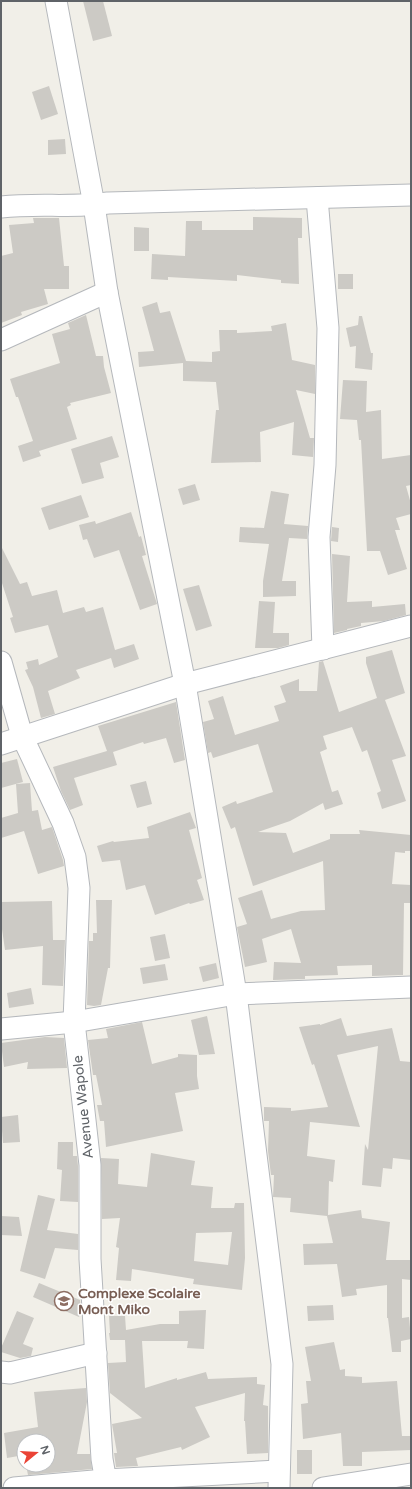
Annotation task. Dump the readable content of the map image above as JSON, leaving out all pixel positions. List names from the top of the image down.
{
  "streets": {
    "street": ["Avenue Wapole"]
  },
  "places": {
    "school or university": ["Complexe Scolaire Mont Miko"]
  },
  "north": "right"
}
